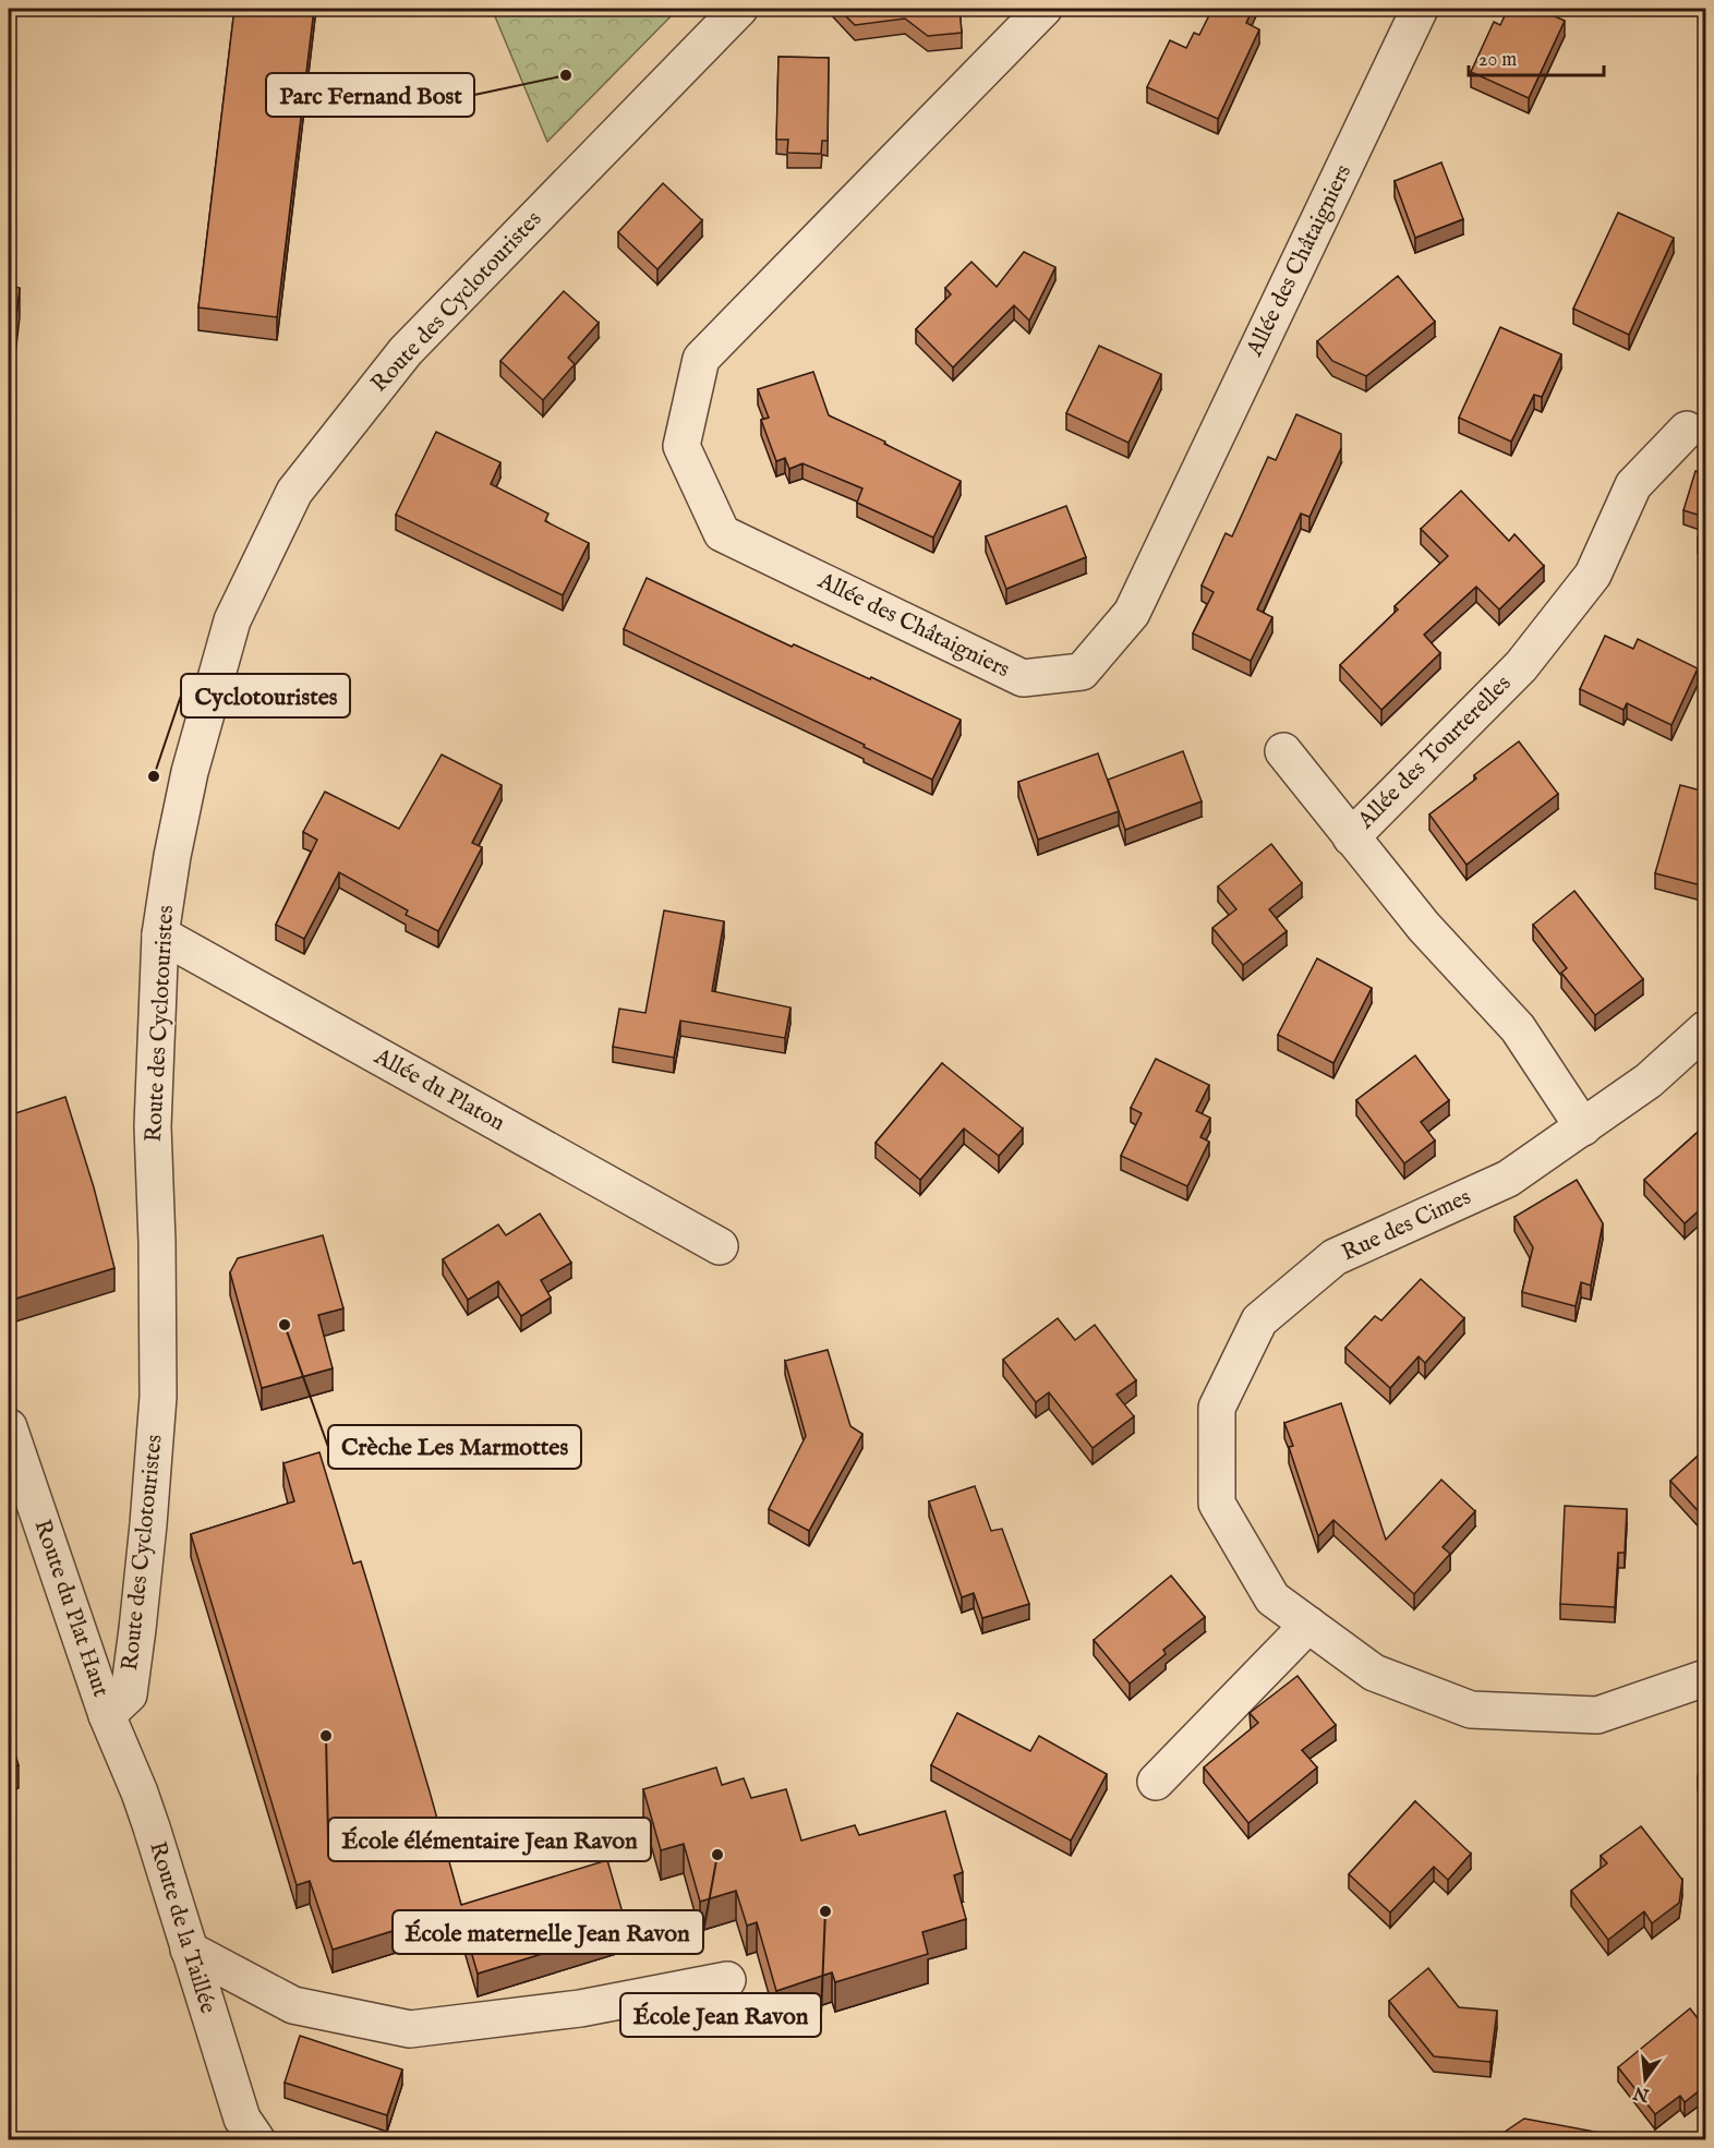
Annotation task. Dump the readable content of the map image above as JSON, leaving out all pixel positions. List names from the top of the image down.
{
  "streets": {
    "street": [
      "Allée des Châtaigniers",
      "Route des Cyclotouristes",
      "Allée des Tourterelles",
      "Allée du Platon",
      "Rue des Cimes",
      "Route du Plat Haut",
      "Route de la Taillée"
    ]
  },
  "crossings": [
    ["Route des Cyclotouristes", "Allée du Platon"],
    ["Route des Cyclotouristes", "Route du Plat Haut"],
    ["Route des Cyclotouristes", "Route de la Taillée"],
    ["Allée des Tourterelles", "Rue des Cimes"],
    ["Route du Plat Haut", "Route de la Taillée"]
  ],
  "places": [
    "Parc Fernand Bost",
    "Cyclotouristes",
    "Crèche Les Marmottes",
    "École élémentaire Jean Ravon",
    "École maternelle Jean Ravon",
    "École Jean Ravon"
  ],
  "scale_bar": "20 m",
  "north": "bottom"
}
